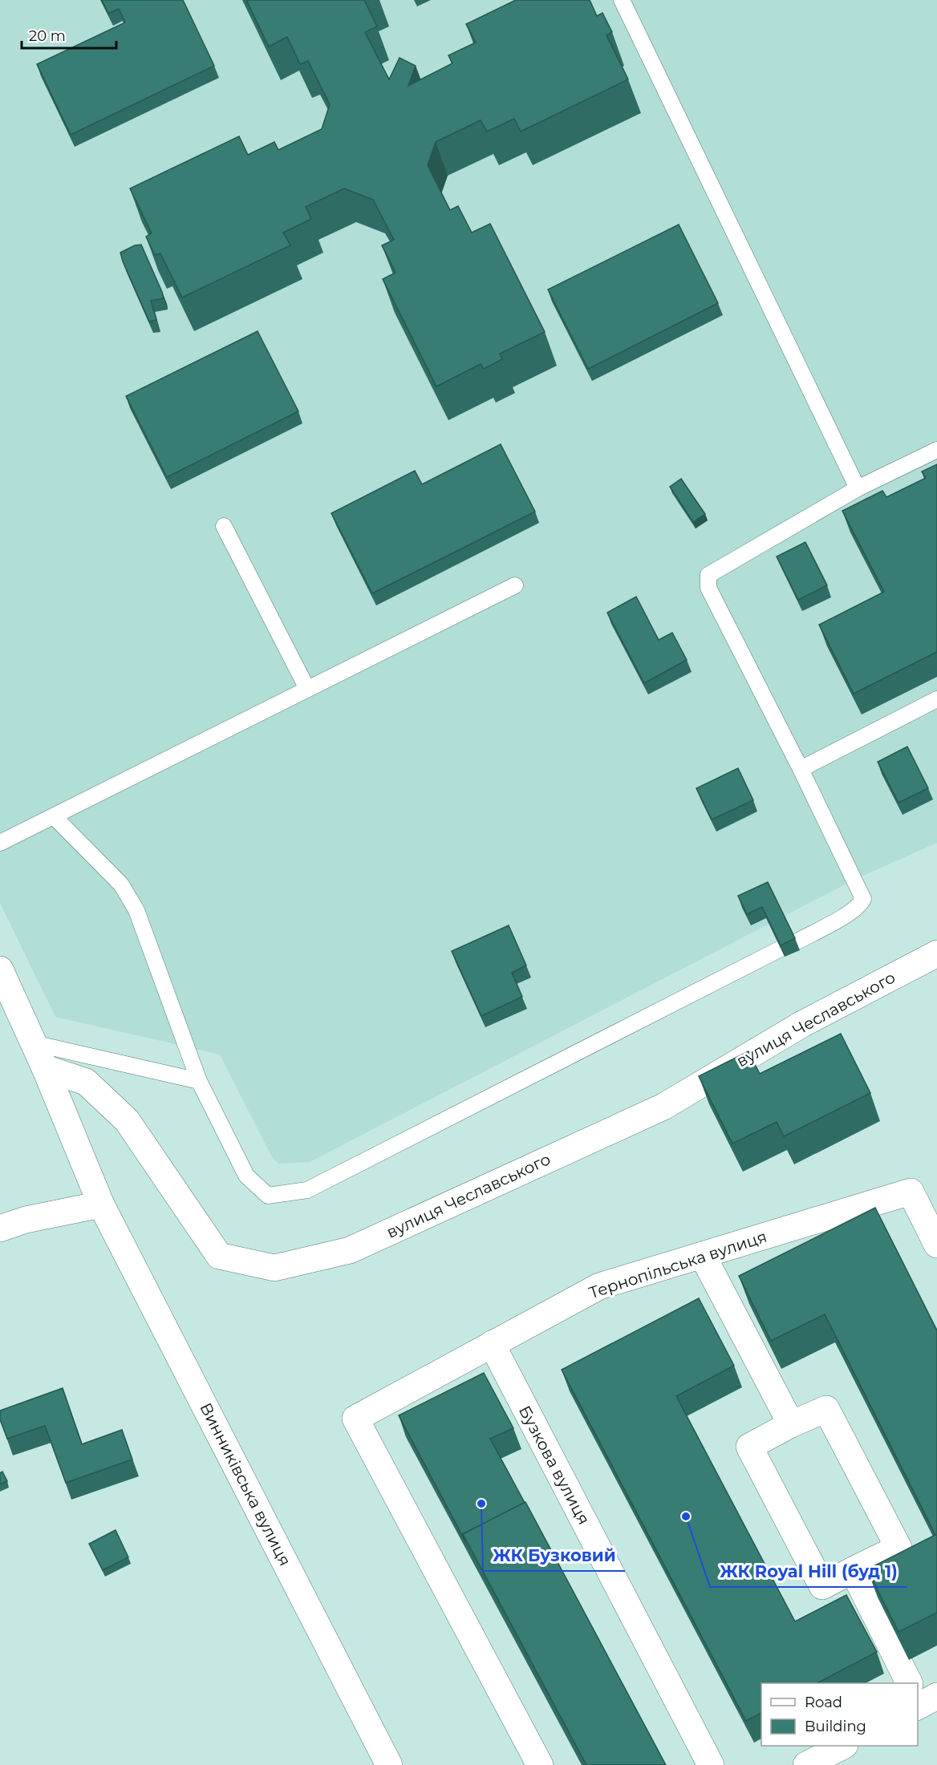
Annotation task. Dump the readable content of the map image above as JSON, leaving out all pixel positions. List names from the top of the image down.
{
  "streets": {
    "street": [
      "вулиця Чеславського",
      "Тернопільська вулиця",
      "Бузкова вулиця",
      "Винниківська вулиця"
    ]
  },
  "crossings": [
    ["вулиця Чеславського", "Винниківська вулиця"],
    ["Тернопільська вулиця", "Бузкова вулиця"]
  ],
  "places": ["ЖК Бузковий", "ЖК Royal Hill (буд 1)"],
  "legend": ["Road", "Building"],
  "scale_bar": "20 m"
}
